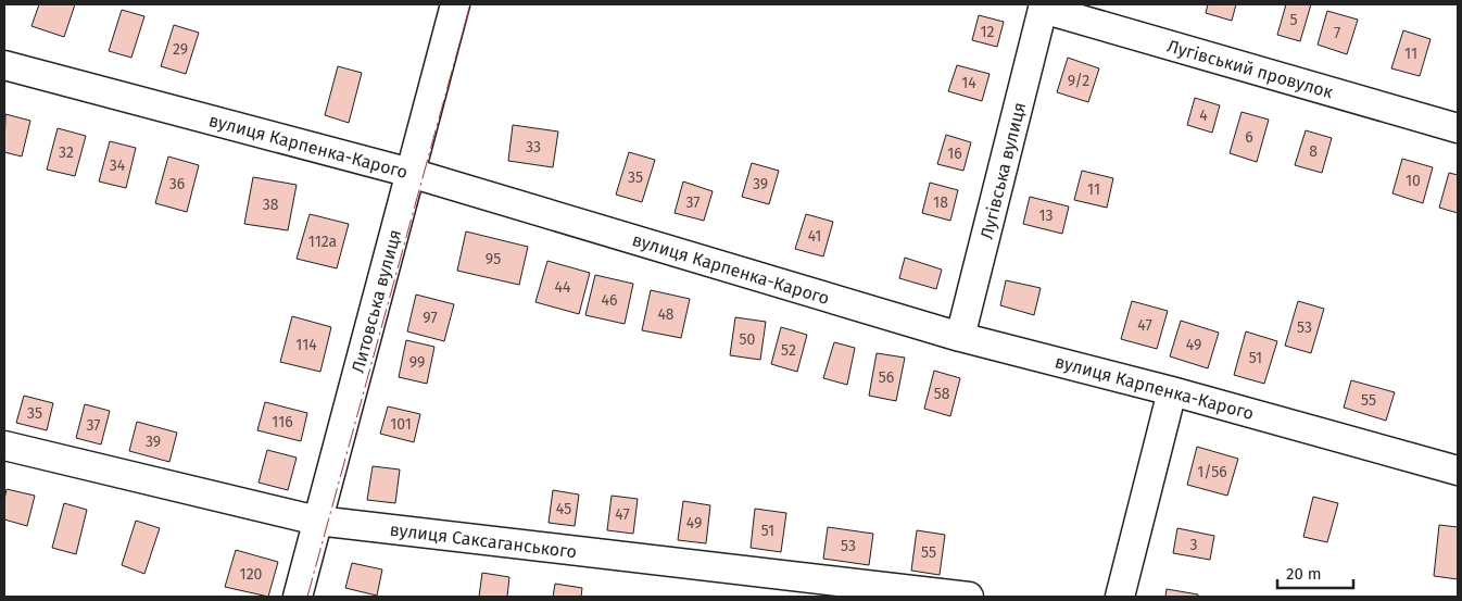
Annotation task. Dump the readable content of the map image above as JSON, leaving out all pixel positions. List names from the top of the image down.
{
  "streets": {
    "street": [
      "Лугівський провулок",
      "вулиця Карпенка-Карого",
      "Лугівська вулиця",
      "Литовська вулиця",
      "вулиця Саксаганського"
    ]
  },
  "crossings": [
    ["Лугівський провулок", "Лугівська вулиця"],
    ["вулиця Карпенка-Карого", "Лугівська вулиця"],
    ["вулиця Карпенка-Карого", "Литовська вулиця"],
    ["Литовська вулиця", "вулиця Саксаганського"]
  ],
  "house_numbers": [
    "5",
    "12",
    "7",
    "29",
    "11",
    "9/2",
    "14",
    "4",
    "6",
    "33",
    "8",
    "32",
    "16",
    "34",
    "35",
    "10",
    "36",
    "39",
    "11",
    "37",
    "18",
    "38",
    "13",
    "41",
    "112а",
    "95",
    "44",
    "46",
    "48",
    "97",
    "47",
    "53",
    "50",
    "114",
    "49",
    "52",
    "51",
    "99",
    "56",
    "58",
    "55",
    "35",
    "116",
    "101",
    "37",
    "39",
    "1/56",
    "45",
    "47",
    "49",
    "51",
    "3",
    "53",
    "55",
    "120"
  ],
  "scale_bar": "20 m"
}
